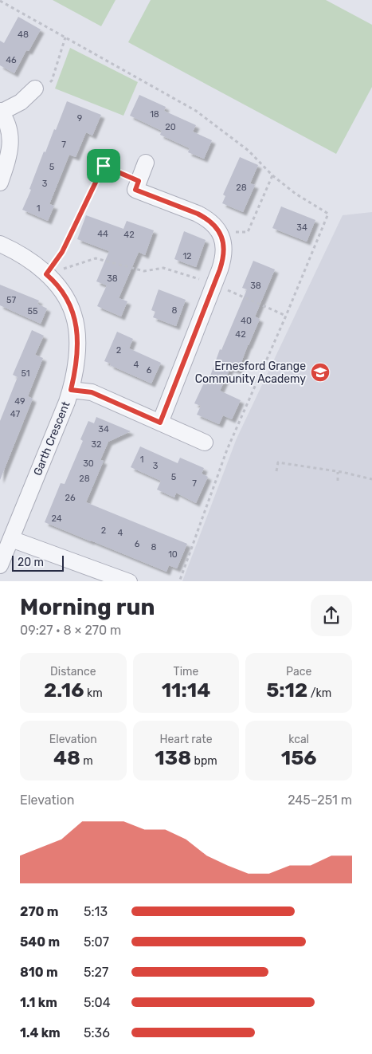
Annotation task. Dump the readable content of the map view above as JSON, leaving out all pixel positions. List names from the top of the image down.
{
  "streets": {
    "street": ["Garth Crescent"]
  },
  "places": {
    "school or university": ["Ernesford Grange Community Academy"]
  },
  "house_numbers": [
    "48",
    "46",
    "18",
    "9",
    "20",
    "7",
    "5",
    "3",
    "28",
    "1",
    "34",
    "44",
    "42",
    "12",
    "38",
    "38",
    "57",
    "8",
    "55",
    "40",
    "42",
    "2",
    "4",
    "6",
    "51",
    "49",
    "47",
    "34",
    "32",
    "1",
    "30",
    "3",
    "5",
    "28",
    "7",
    "26",
    "24",
    "2",
    "4",
    "6",
    "8",
    "10"
  ],
  "scale_bar": "20 m",
  "page": {
    "scale": "20 m",
    "heading": ["Morning run", "09:27 · 8 × 270 m"],
    "stats": [
      ["Distance", "2.16 km"],
      ["Time", "11:14"],
      ["Pace", "5:12 /km"],
      ["Elevation", "48 m"],
      ["Heart rate", "138 bpm"],
      ["kcal", "156"]
    ],
    "chart": ["Elevation", "245–251 m"],
    "list": [
      {
        "name": "270 m",
        "note": "5:13"
      },
      {
        "name": "540 m",
        "note": "5:07"
      },
      {
        "name": "810 m",
        "note": "5:27"
      },
      {
        "name": "1.1 km",
        "note": "5:04"
      },
      {
        "name": "1.4 km",
        "note": "5:36"
      }
    ]
  }
}
